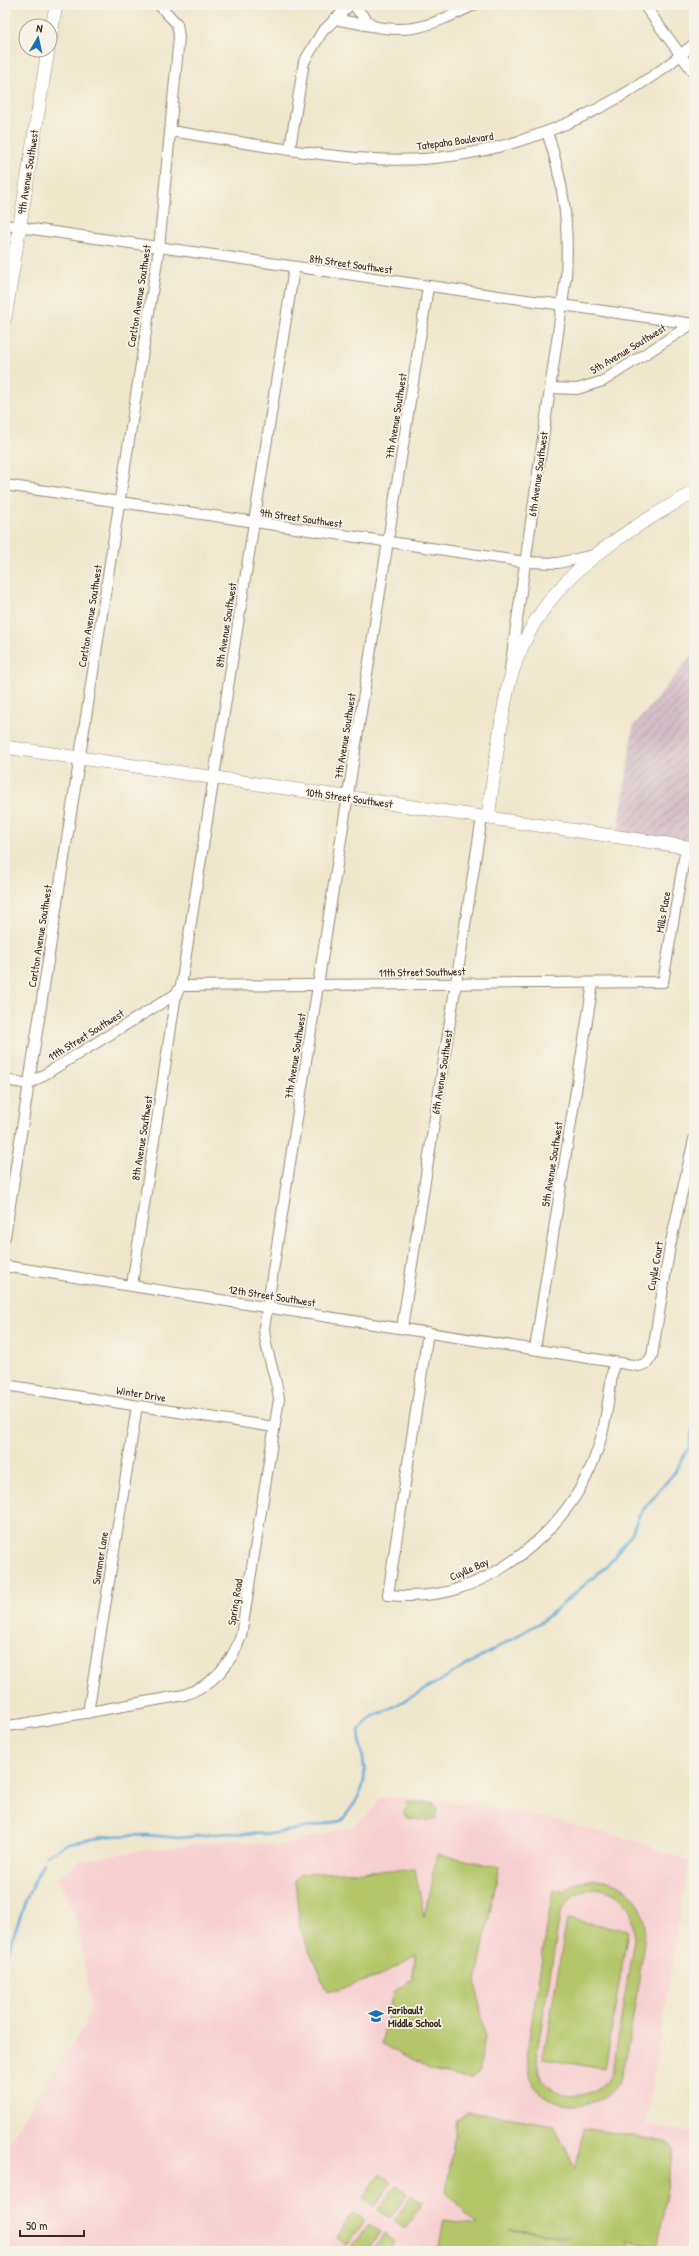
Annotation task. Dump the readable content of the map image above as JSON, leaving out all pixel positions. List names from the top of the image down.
{
  "streets": {
    "street": [
      "Tatepaha Boulevard",
      "9th Avenue Southwest",
      "8th Street Southwest",
      "Carlton Avenue Southwest",
      "5th Avenue Southwest",
      "7th Avenue Southwest",
      "6th Avenue Southwest",
      "9th Street Southwest",
      "8th Avenue Southwest",
      "10th Street Southwest",
      "Mills Place",
      "11th Street Southwest",
      "Cuylle Court",
      "12th Street Southwest",
      "Winter Drive",
      "Summer Lane",
      "Cuylle Bay",
      "Spring Road"
    ]
  },
  "crossings": [
    ["Tatepaha Boulevard", "Carlton Avenue Southwest"],
    ["Tatepaha Boulevard", "6th Avenue Southwest"],
    ["9th Avenue Southwest", "8th Street Southwest"],
    ["8th Street Southwest", "Carlton Avenue Southwest"],
    ["8th Street Southwest", "5th Avenue Southwest"],
    ["8th Street Southwest", "7th Avenue Southwest"],
    ["8th Street Southwest", "6th Avenue Southwest"],
    ["8th Street Southwest", "8th Avenue Southwest"],
    ["Carlton Avenue Southwest", "9th Street Southwest"],
    ["Carlton Avenue Southwest", "10th Street Southwest"],
    ["Carlton Avenue Southwest", "11th Street Southwest"],
    ["5th Avenue Southwest", "6th Avenue Southwest"],
    ["5th Avenue Southwest", "11th Street Southwest"],
    ["5th Avenue Southwest", "12th Street Southwest"],
    ["7th Avenue Southwest", "9th Street Southwest"],
    ["7th Avenue Southwest", "10th Street Southwest"],
    ["7th Avenue Southwest", "11th Street Southwest"],
    ["7th Avenue Southwest", "12th Street Southwest"],
    ["7th Avenue Southwest", "Spring Road"],
    ["6th Avenue Southwest", "9th Street Southwest"],
    ["6th Avenue Southwest", "10th Street Southwest"],
    ["6th Avenue Southwest", "11th Street Southwest"],
    ["6th Avenue Southwest", "12th Street Southwest"],
    ["9th Street Southwest", "8th Avenue Southwest"],
    ["8th Avenue Southwest", "10th Street Southwest"],
    ["8th Avenue Southwest", "11th Street Southwest"],
    ["8th Avenue Southwest", "12th Street Southwest"],
    ["10th Street Southwest", "Mills Place"],
    ["Mills Place", "11th Street Southwest"],
    ["Cuylle Court", "Cuylle Bay"],
    ["12th Street Southwest", "Cuylle Bay"],
    ["12th Street Southwest", "Spring Road"],
    ["Winter Drive", "Summer Lane"],
    ["Winter Drive", "Spring Road"],
    ["Summer Lane", "Spring Road"]
  ],
  "places": {
    "school or university": ["Faribault Middle School"]
  },
  "scale_bar": "50 m",
  "north": "top"
}
